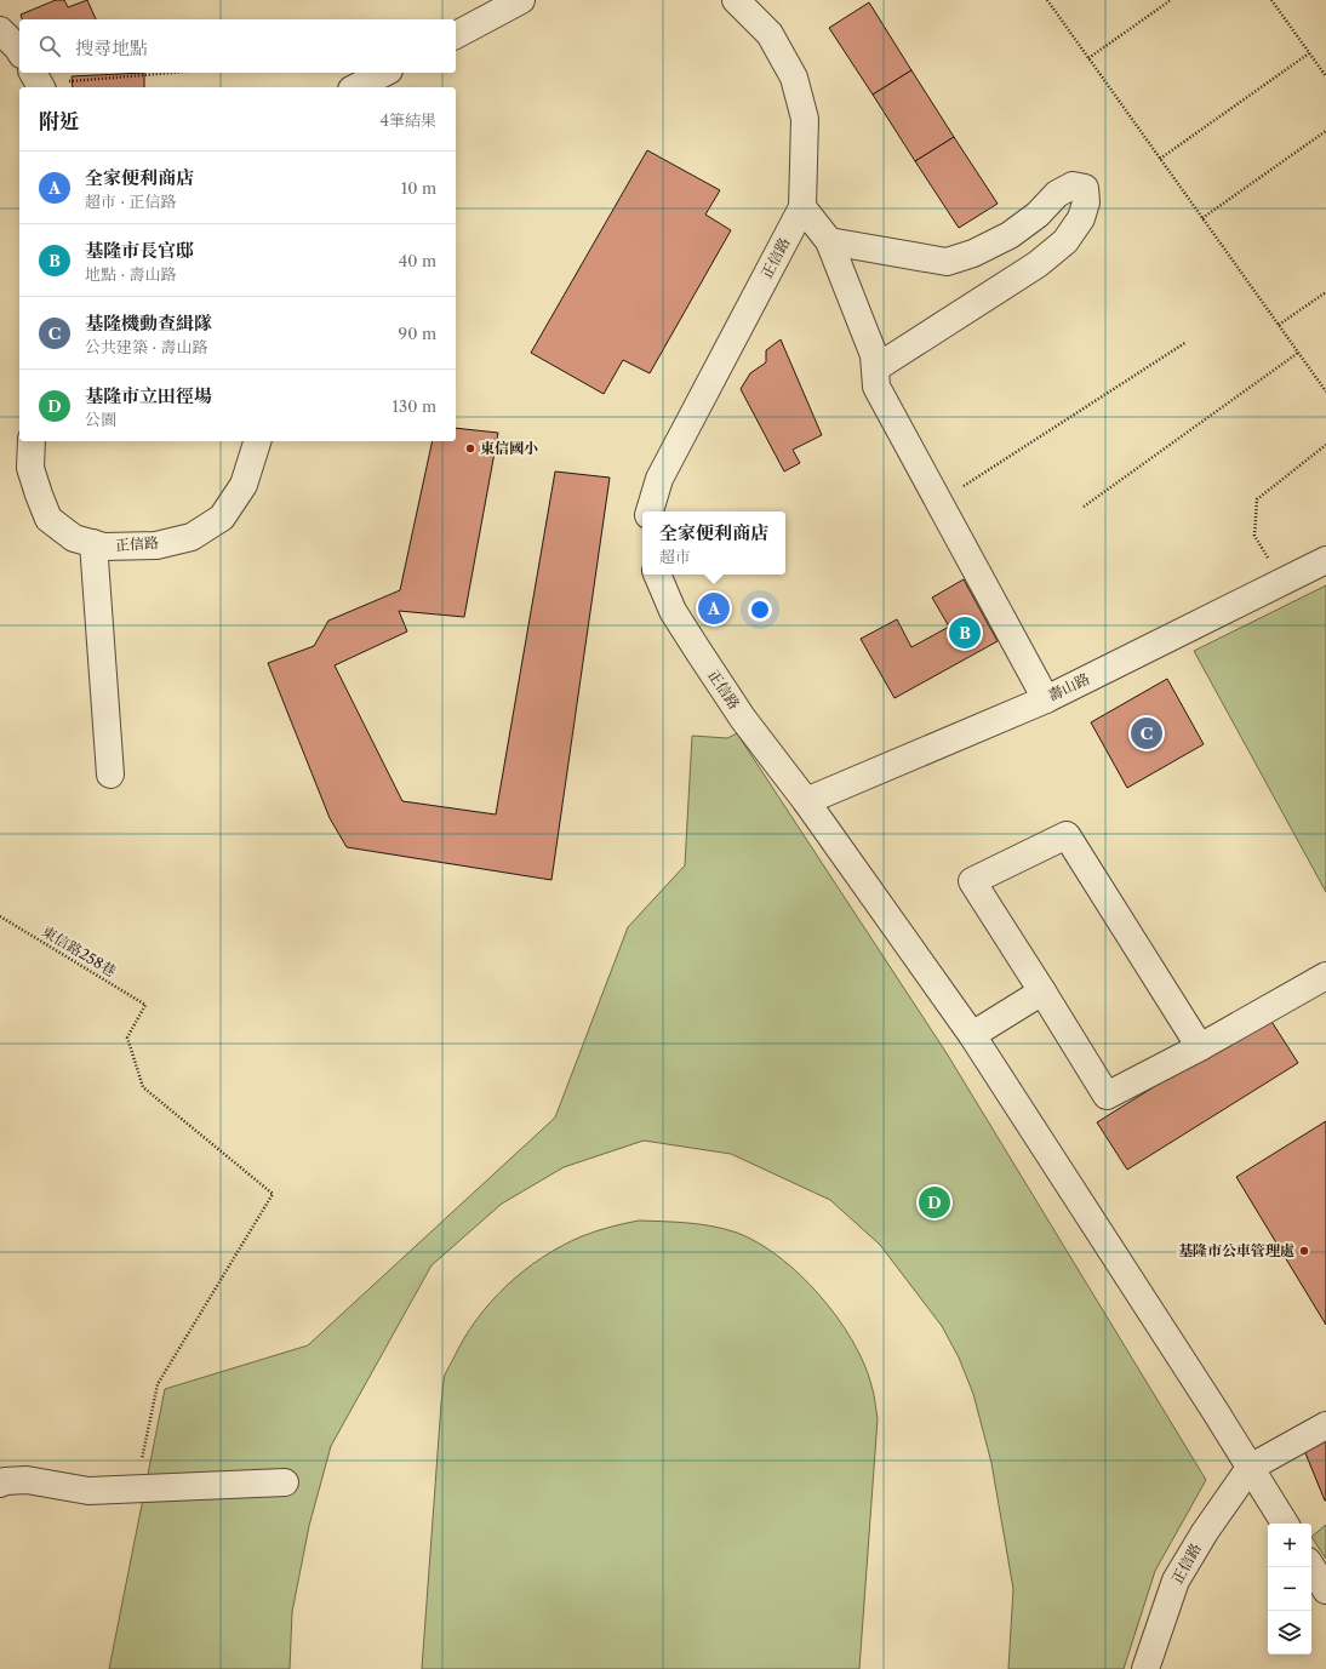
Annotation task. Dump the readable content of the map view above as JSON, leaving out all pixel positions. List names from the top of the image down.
{
  "streets": {
    "street": ["正信路", "壽山路"],
    "path": ["東信路258巷"]
  },
  "crossings": [
    ["正信路", "壽山路"]
  ],
  "places": ["東信國小", "基隆市公車管理處"],
  "page": {
    "search": "搜尋地點",
    "heading": ["附近", "4筆結果"],
    "list": [
      {
        "mark": "A",
        "name": "全家便利商店",
        "note": "超市 · 正信路",
        "value": "10 m"
      },
      {
        "mark": "B",
        "name": "基隆市長官邸",
        "note": "地點 · 壽山路",
        "value": "40 m"
      },
      {
        "mark": "C",
        "name": "基隆機動查緝隊",
        "note": "公共建築 · 壽山路",
        "value": "90 m"
      },
      {
        "mark": "D",
        "name": "基隆市立田徑場",
        "note": "公園",
        "value": "130 m"
      }
    ],
    "popup": ["全家便利商店", "超市"],
    "pins": [
      "A",
      "B",
      "C",
      "D"
    ],
    "map_buttons": ["+", "−"]
  }
}
